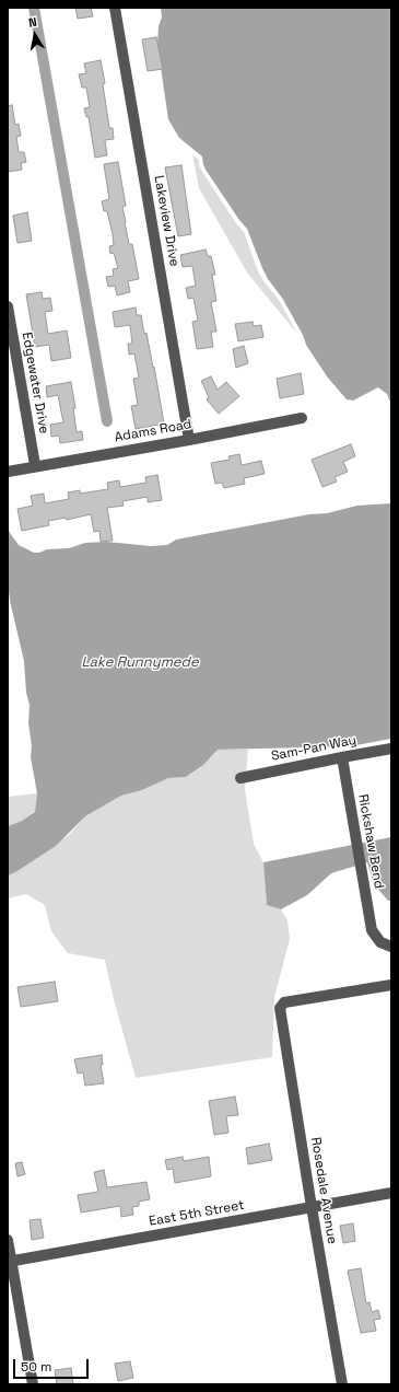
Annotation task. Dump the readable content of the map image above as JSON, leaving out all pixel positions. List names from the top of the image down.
{
  "streets": {
    "street": [
      "Lakeview Drive",
      "Edgewater Drive",
      "Adams Road",
      "Sam-Pan Way",
      "Rickshaw Bend",
      "Rosedale Avenue",
      "East 5th Street"
    ]
  },
  "crossings": [
    ["Lakeview Drive", "Adams Road"],
    ["Edgewater Drive", "Adams Road"],
    ["Sam-Pan Way", "Rickshaw Bend"],
    ["Rosedale Avenue", "East 5th Street"]
  ],
  "water": ["Lake Runnymede"],
  "scale_bar": "50 m",
  "north": "top"
}
